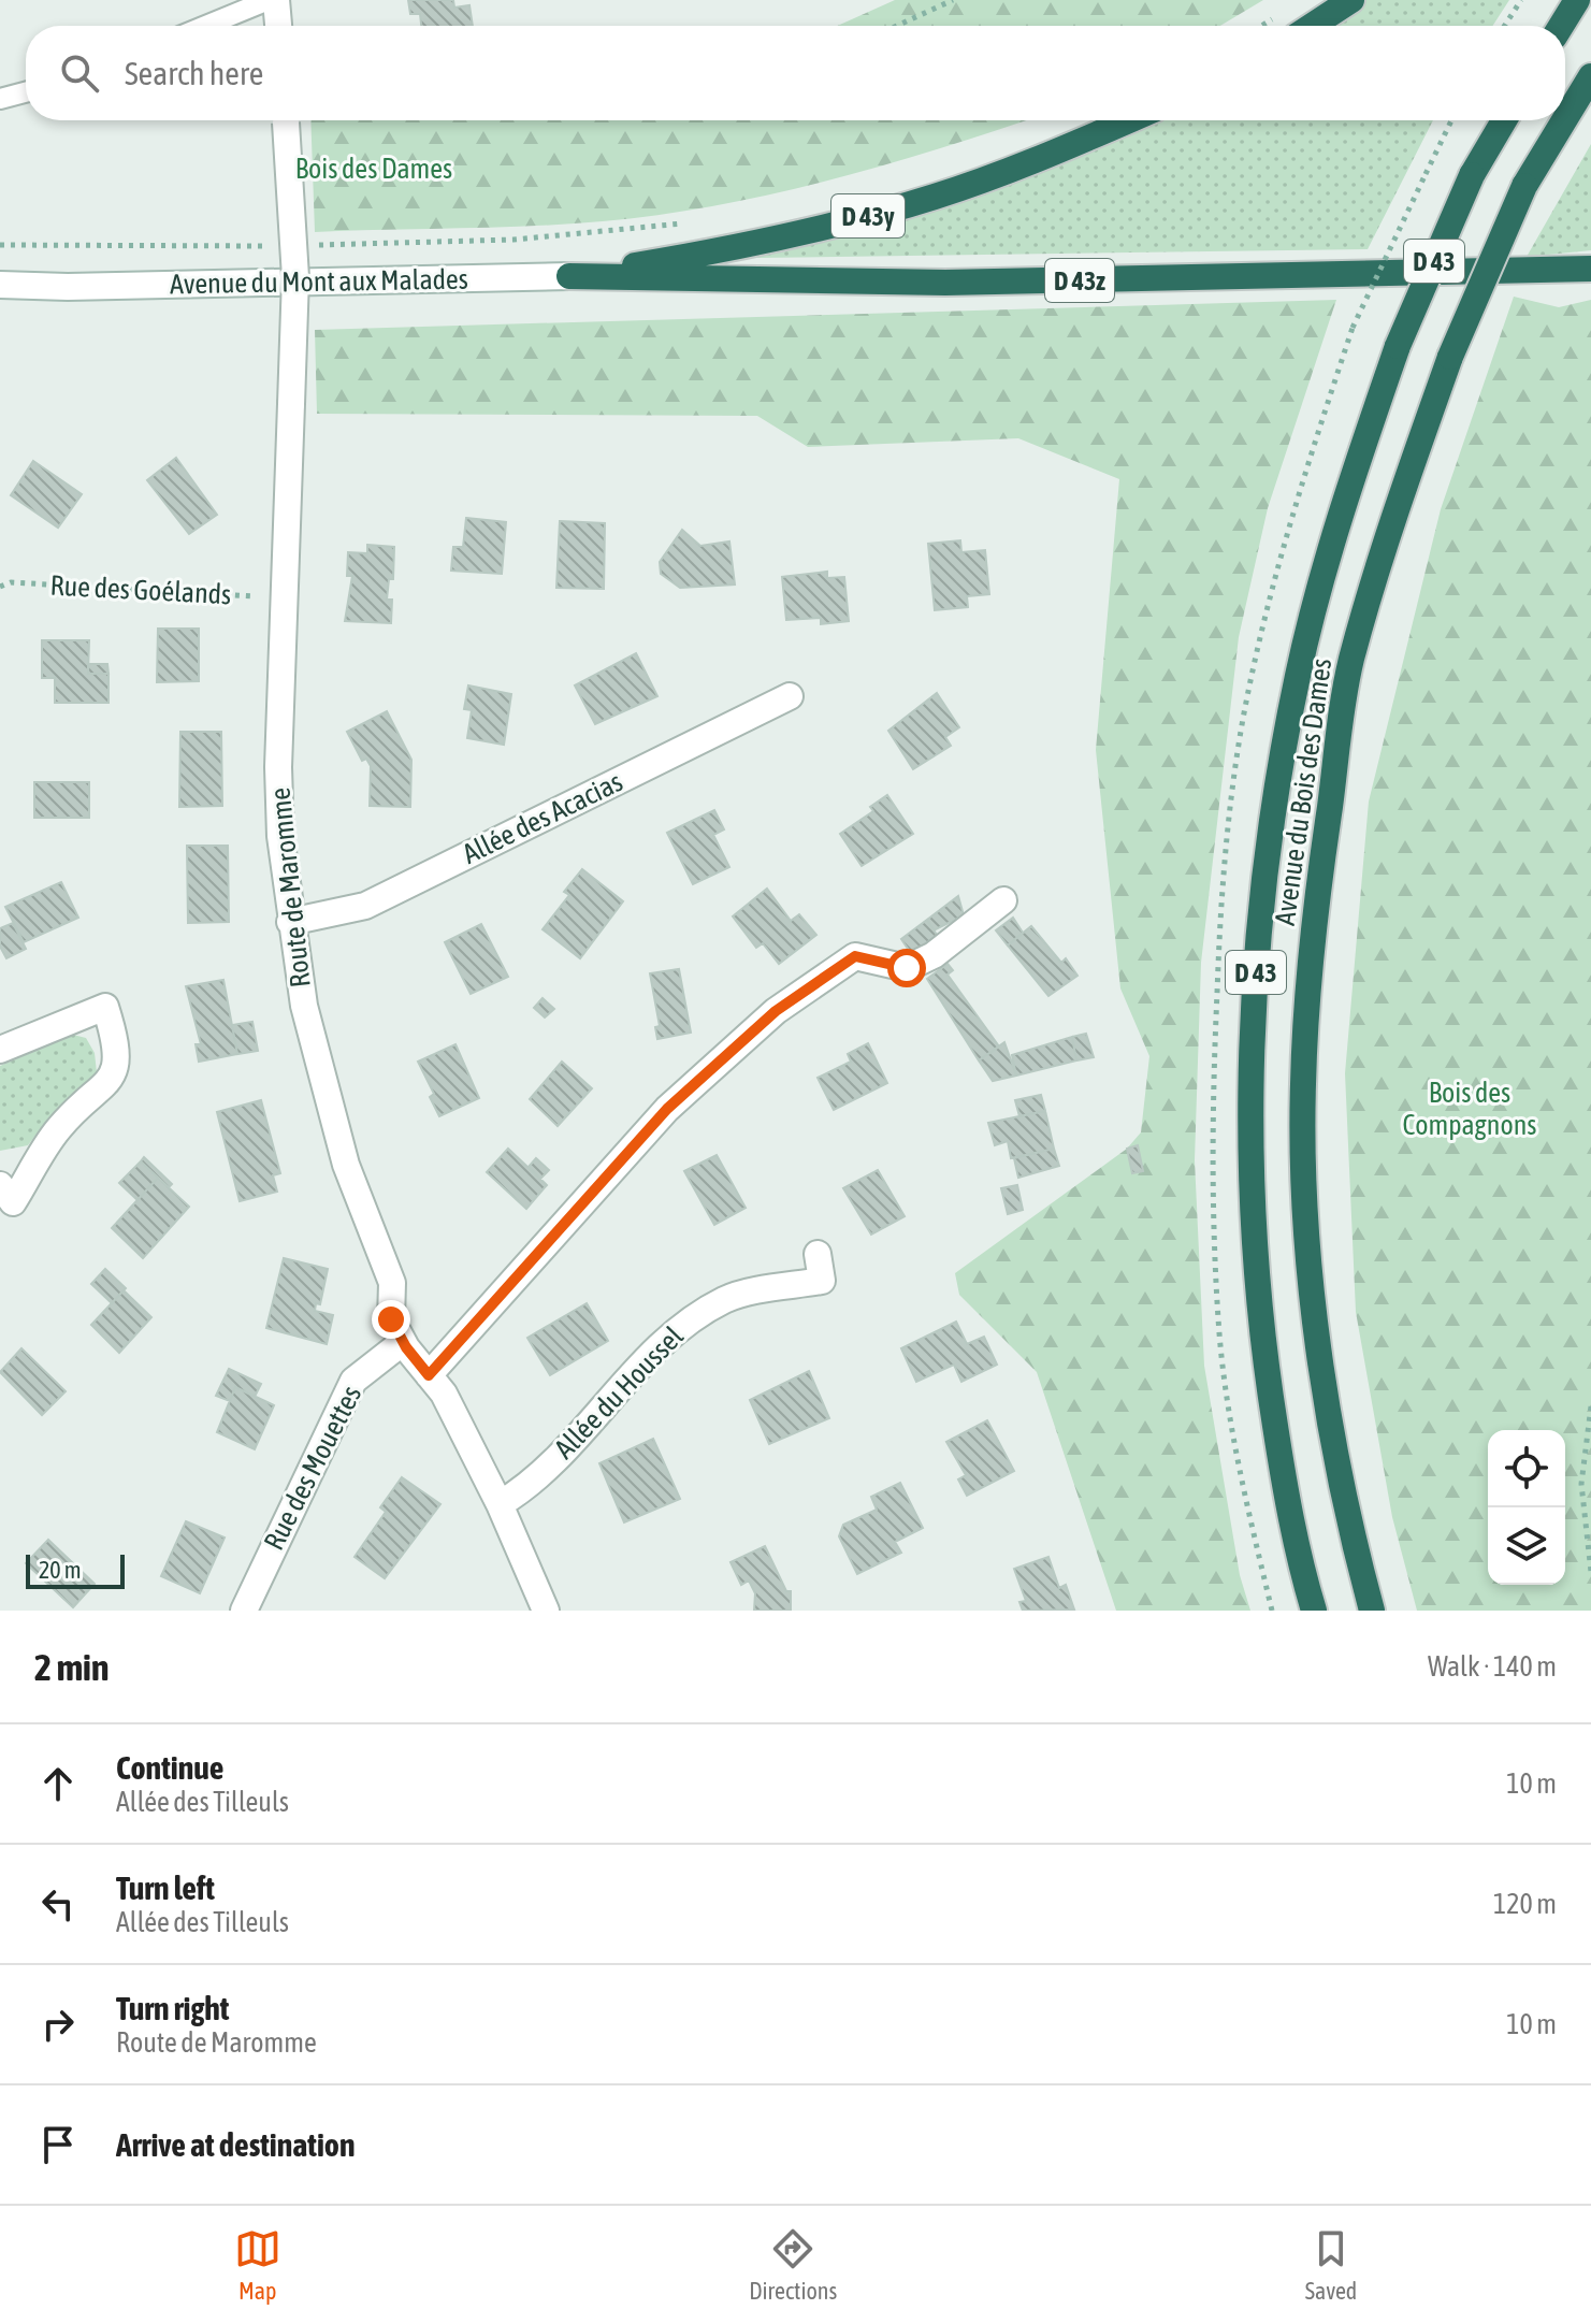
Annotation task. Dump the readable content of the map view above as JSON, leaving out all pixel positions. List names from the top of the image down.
{
  "streets": {
    "highway": [
      "D 43y",
      "D 43",
      "D 43z",
      "Avenue du Bois des Dames"
    ],
    "street": [
      "Avenue du Mont aux Malades",
      "Allée des Acacias",
      "Route de Maromme",
      "Allée du Houssel",
      "Rue des Mouettes"
    ],
    "path": ["Rue des Goélands"]
  },
  "crossings": [
    ["D 43y", "D 43z"],
    ["D 43y", "Avenue du Mont aux Malades"],
    ["D 43z", "Avenue du Mont aux Malades"],
    ["Rue des Goélands", "Route de Maromme"],
    ["Allée des Acacias", "Route de Maromme"],
    ["Route de Maromme", "Allée du Houssel"],
    ["Route de Maromme", "Rue des Mouettes"]
  ],
  "parks": ["Bois des Dames", "Bois des Compagnons"],
  "scale_bar": "20 m",
  "page": {
    "search": "Search here",
    "scale": "20 m",
    "heading": ["2 min", "Walk · 140 m"],
    "list": [
      ["Continue", "Allée des Tilleuls", "10 m"],
      ["Turn left", "Allée des Tilleuls", "120 m"],
      ["Turn right", "Route de Maromme", "10 m"],
      "Arrive at destination"
    ],
    "nav": ["Map", "Directions", "Saved"]
  }
}
